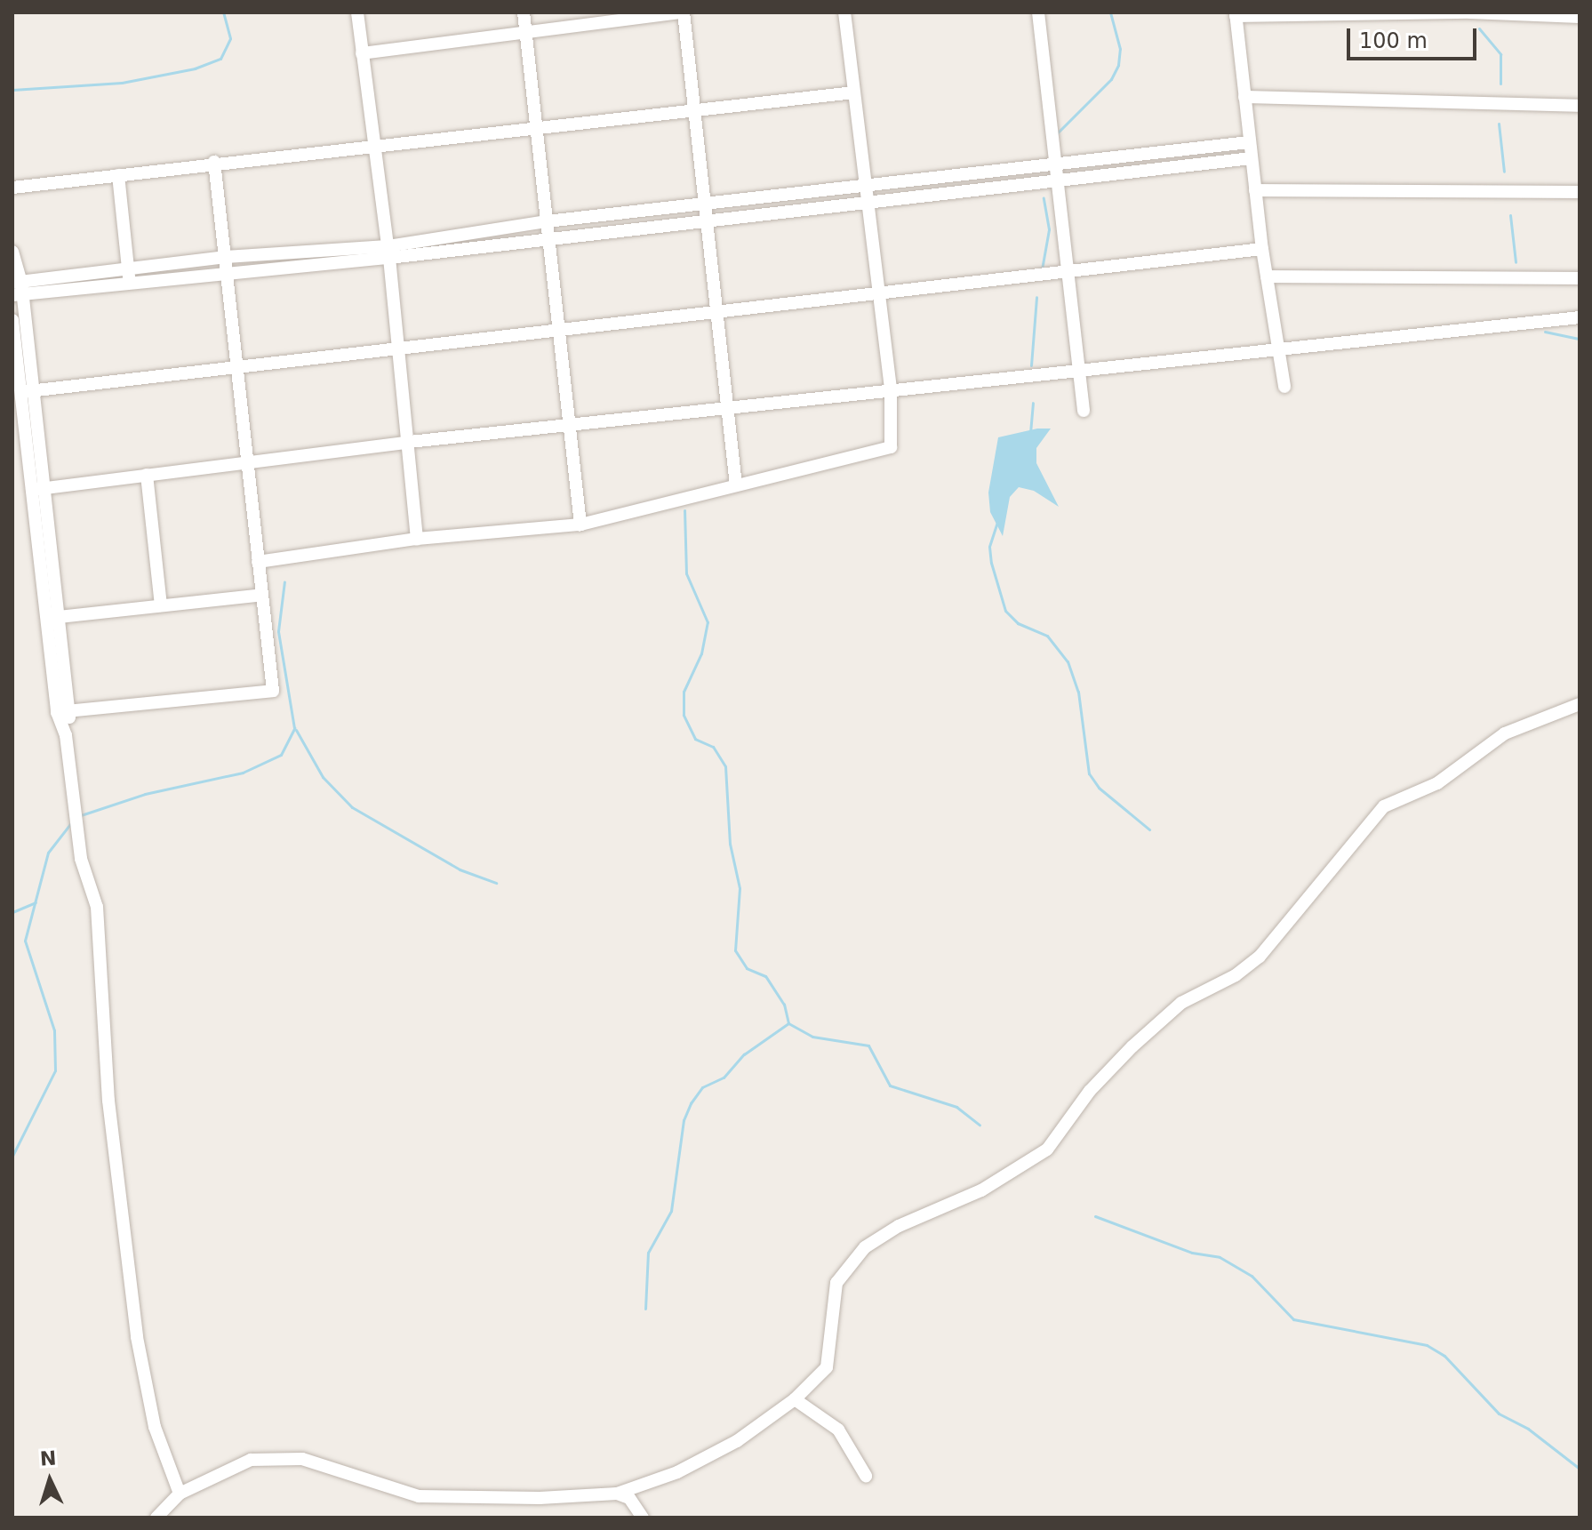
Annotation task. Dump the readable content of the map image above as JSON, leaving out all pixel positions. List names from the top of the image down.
{
  "scale_bar": "100 m",
  "north": "top"
}
